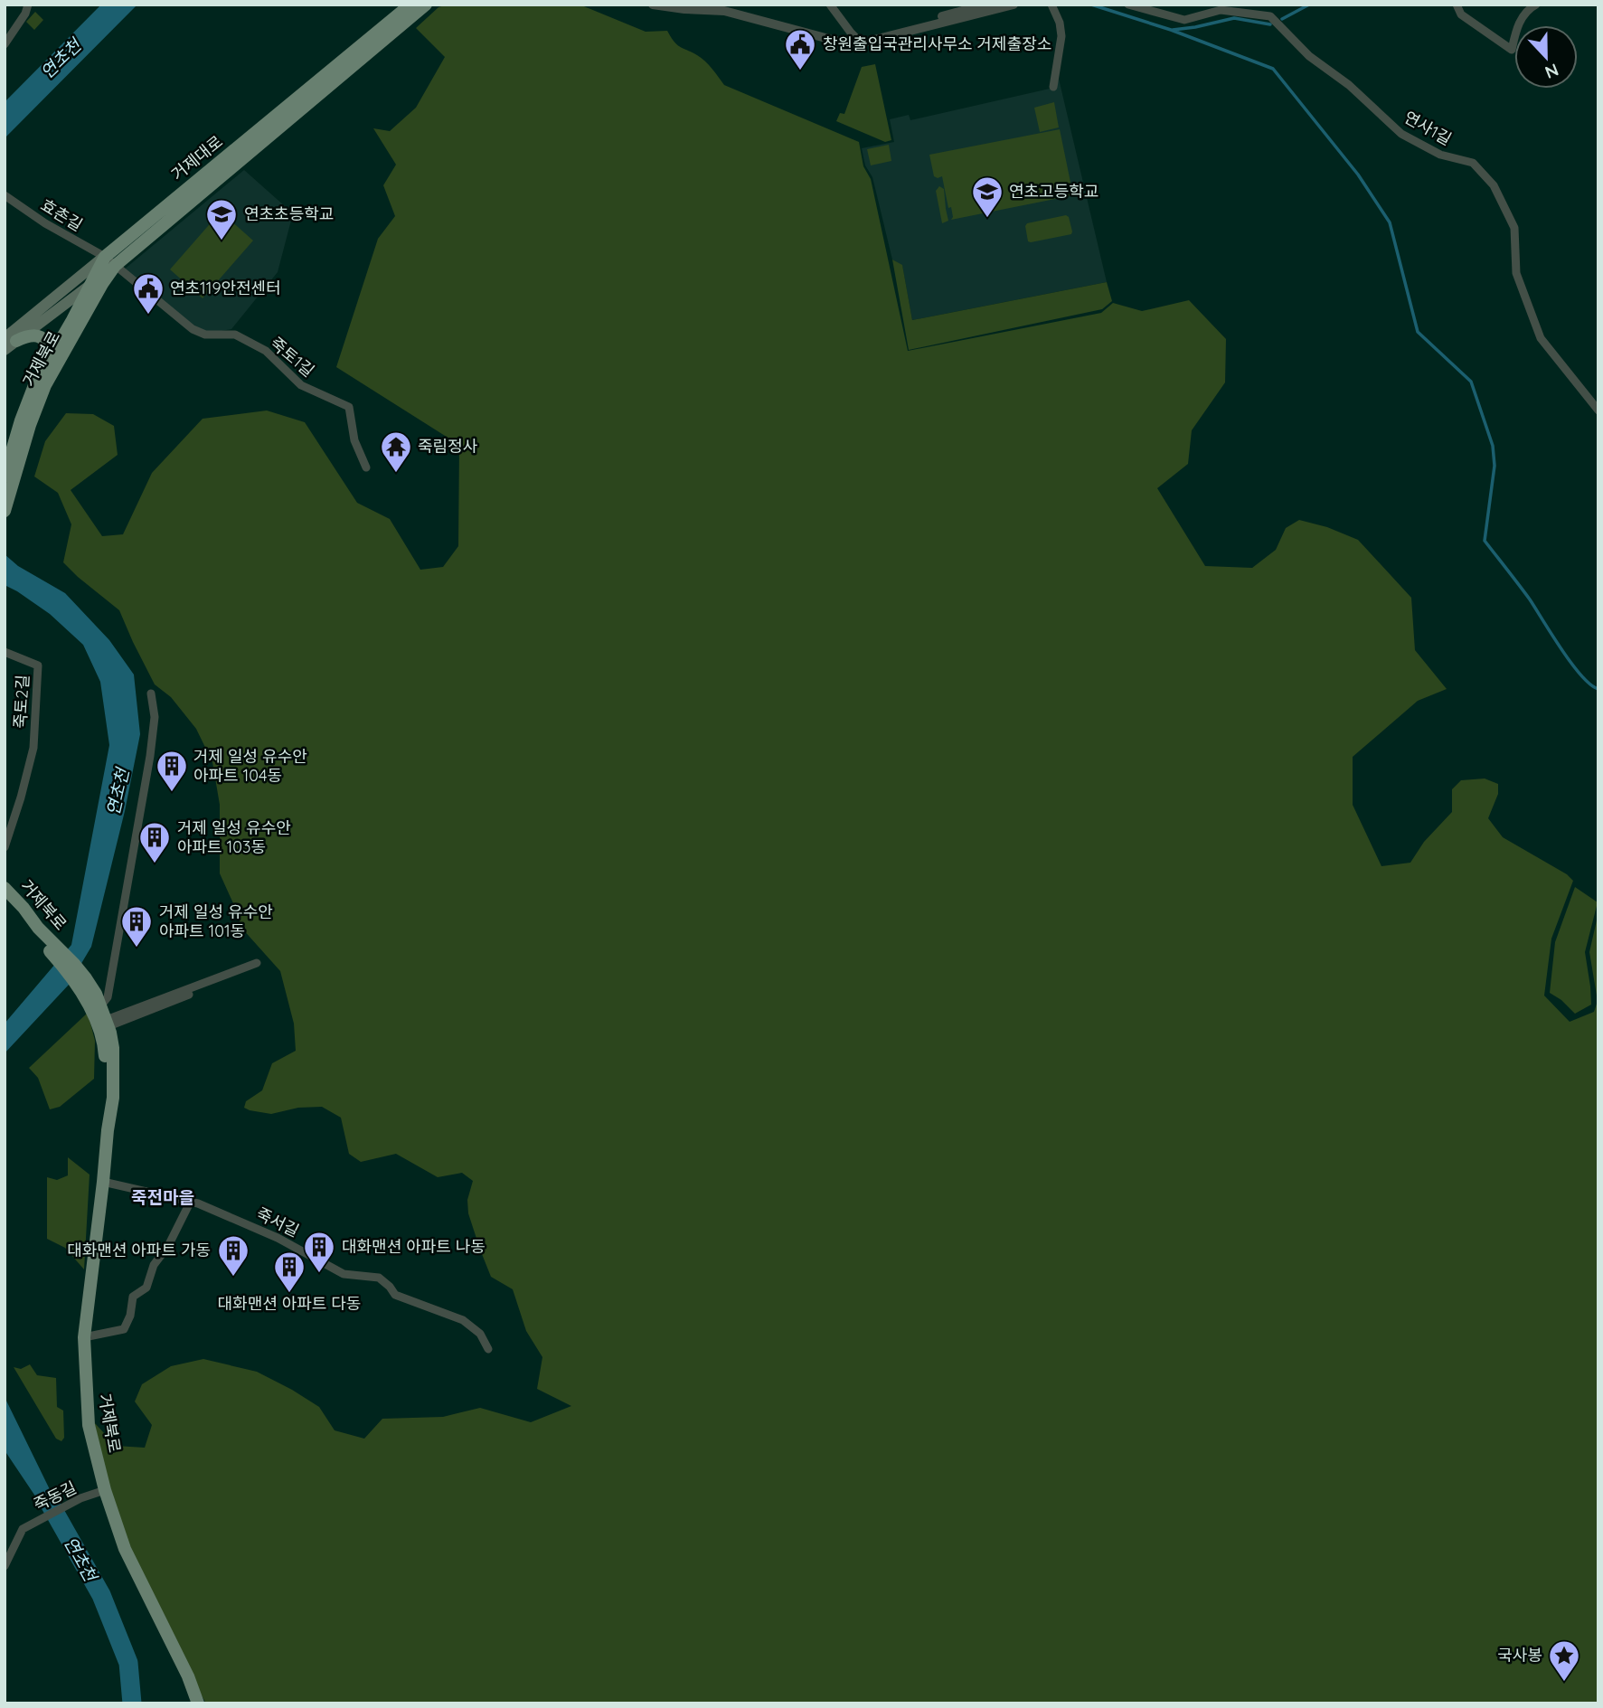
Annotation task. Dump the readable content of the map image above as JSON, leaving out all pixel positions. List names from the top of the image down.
{
  "streets": {
    "main road": ["거제대로", "거제북로"],
    "street": [
      "연사1길",
      "효촌길",
      "죽토1길",
      "죽토2길",
      "죽서길",
      "죽동길"
    ]
  },
  "crossings": [
    ["거제대로", "효촌길"],
    ["거제대로", "죽토1길"],
    ["거제대로", "거제북로"],
    ["효촌길", "죽토1길"],
    ["효촌길", "거제북로"],
    ["죽토1길", "거제북로"],
    ["거제북로", "죽서길"],
    ["거제북로", "죽동길"]
  ],
  "districts": ["죽전마을"],
  "water": ["연초천"],
  "places": {
    "public building": ["창원출입국관리사무소 거제출장소", "연초119안전센터"],
    "school or university": ["연초고등학교", "연초초등학교"],
    "temple": ["죽림정사"],
    "building": [
      "거제 일성 유수안 아파트 104동",
      "거제 일성 유수안 아파트 103동",
      "거제 일성 유수안 아파트 101동",
      "대화맨션 아파트 나동",
      "대화맨션 아파트 가동",
      "대화맨션 아파트 다동"
    ],
    "place": ["국사봉"]
  },
  "north": "bottom"
}
